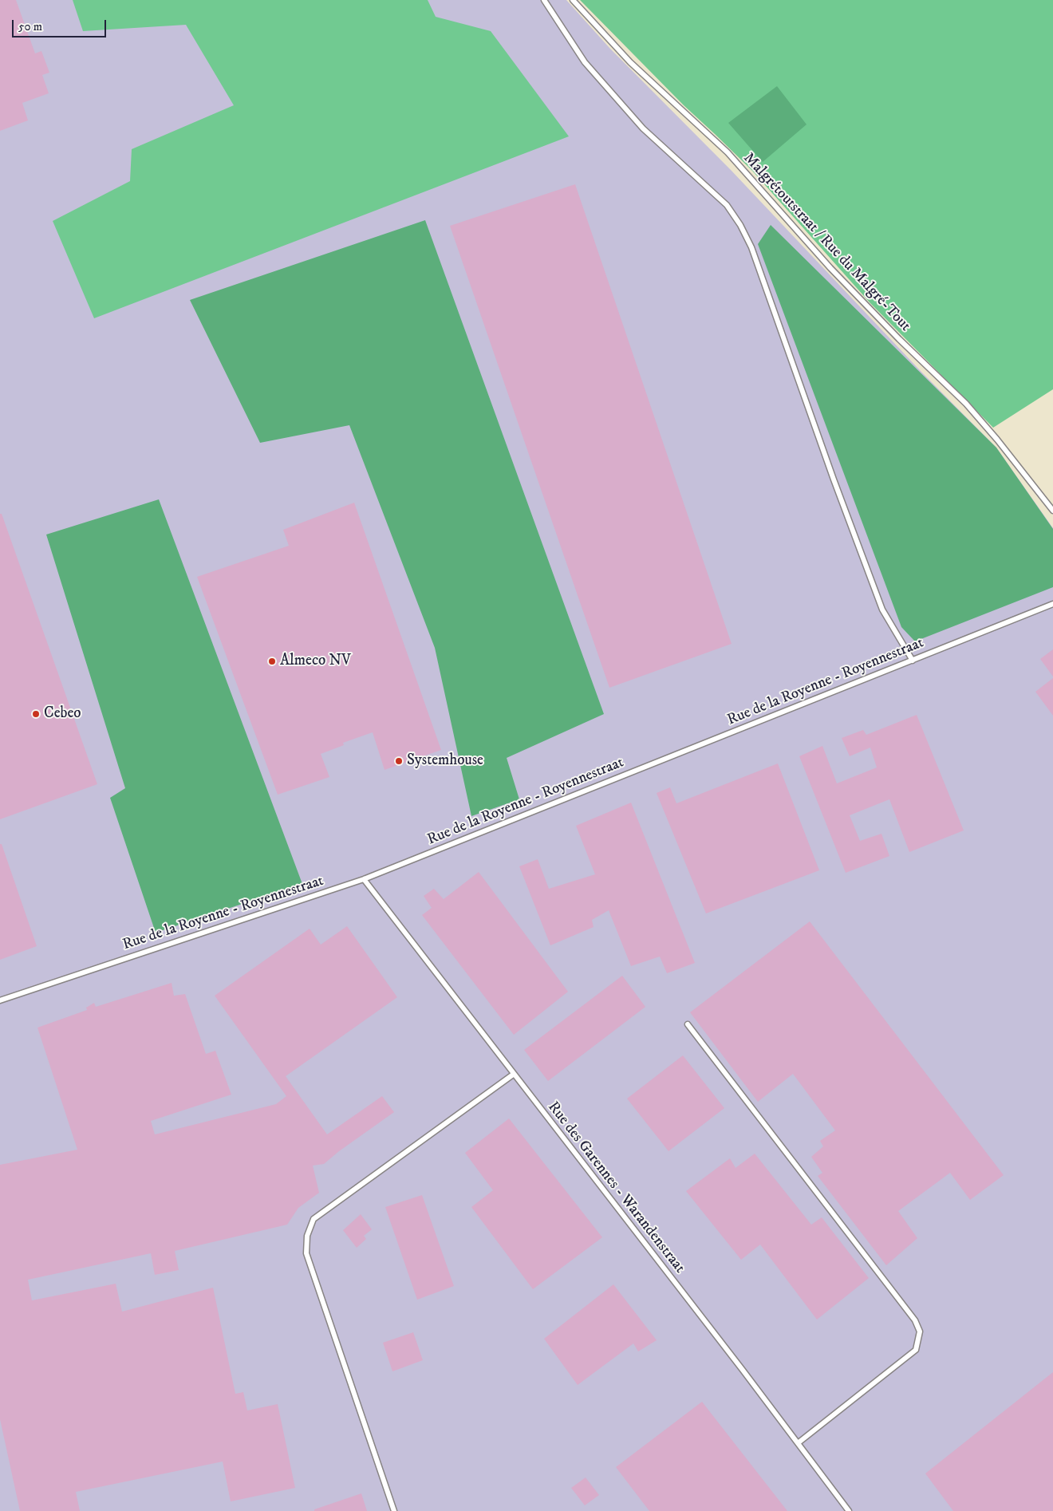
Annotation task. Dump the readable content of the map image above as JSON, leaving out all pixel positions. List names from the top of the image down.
{
  "streets": {
    "lane": ["Malgrétoutstraat / Rue du Malgré-Tout", "Rue de la Royenne - Royennestraat", "Rue des Garennes - Warandenstraat"]
  },
  "crossings": [
    ["Rue de la Royenne - Royennestraat", "Rue des Garennes - Warandenstraat"]
  ],
  "places": ["Almeco NV", "Cebeo", "Systemhouse"],
  "scale_bar": "50 m"
}
